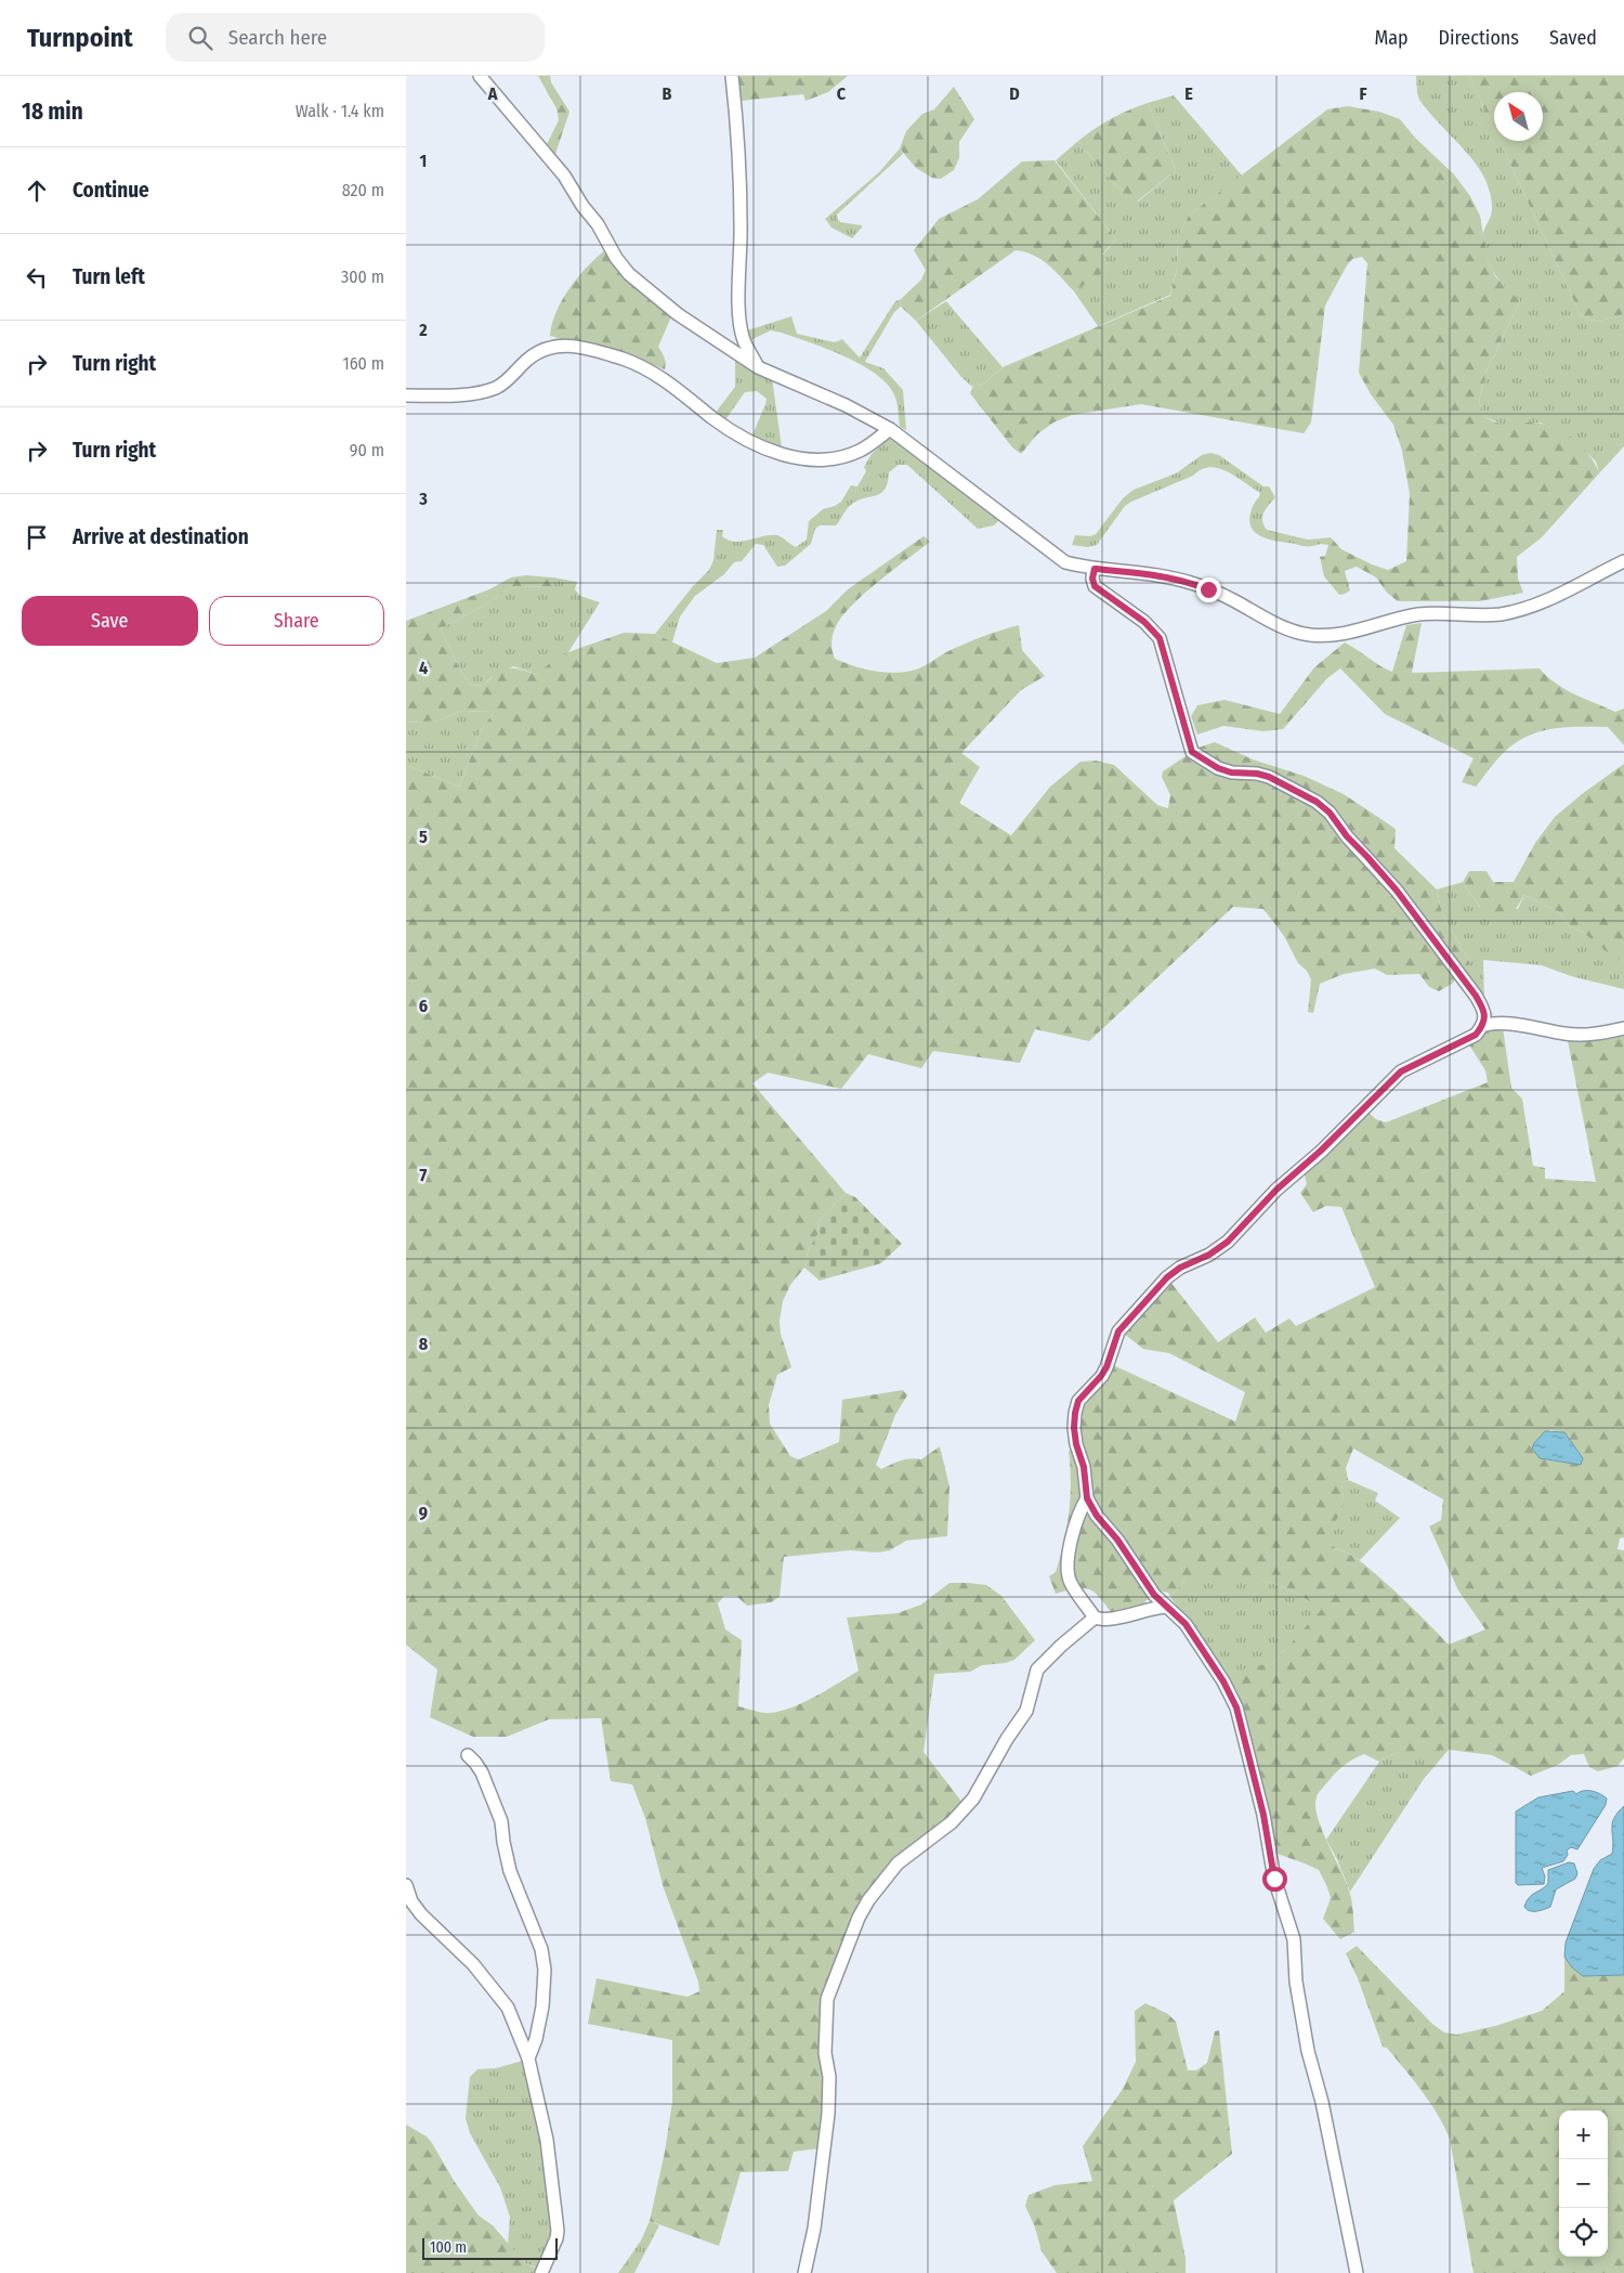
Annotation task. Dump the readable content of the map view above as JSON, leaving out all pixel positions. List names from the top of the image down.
{
  "scale_bar": "100 m",
  "north": "top left",
  "page": {
    "header": "Turnpoint",
    "search": "Search here",
    "nav": ["Map", "Directions", "Saved"],
    "heading": ["18 min", "Walk · 1.4 km"],
    "list": [
      ["Continue", "820 m"],
      ["Turn left", "300 m"],
      ["Turn right", "160 m"],
      ["Turn right", "90 m"],
      "Arrive at destination"
    ],
    "buttons": ["Save", "Share"],
    "map_buttons": ["+", "−"],
    "scale": "100 m"
  },
  "grid": {
    "columns": [
      "A",
      "B",
      "C",
      "D",
      "E",
      "F"
    ],
    "rows": [
      "1",
      "2",
      "3",
      "4",
      "5",
      "6",
      "7",
      "8",
      "9"
    ]
  }
}
